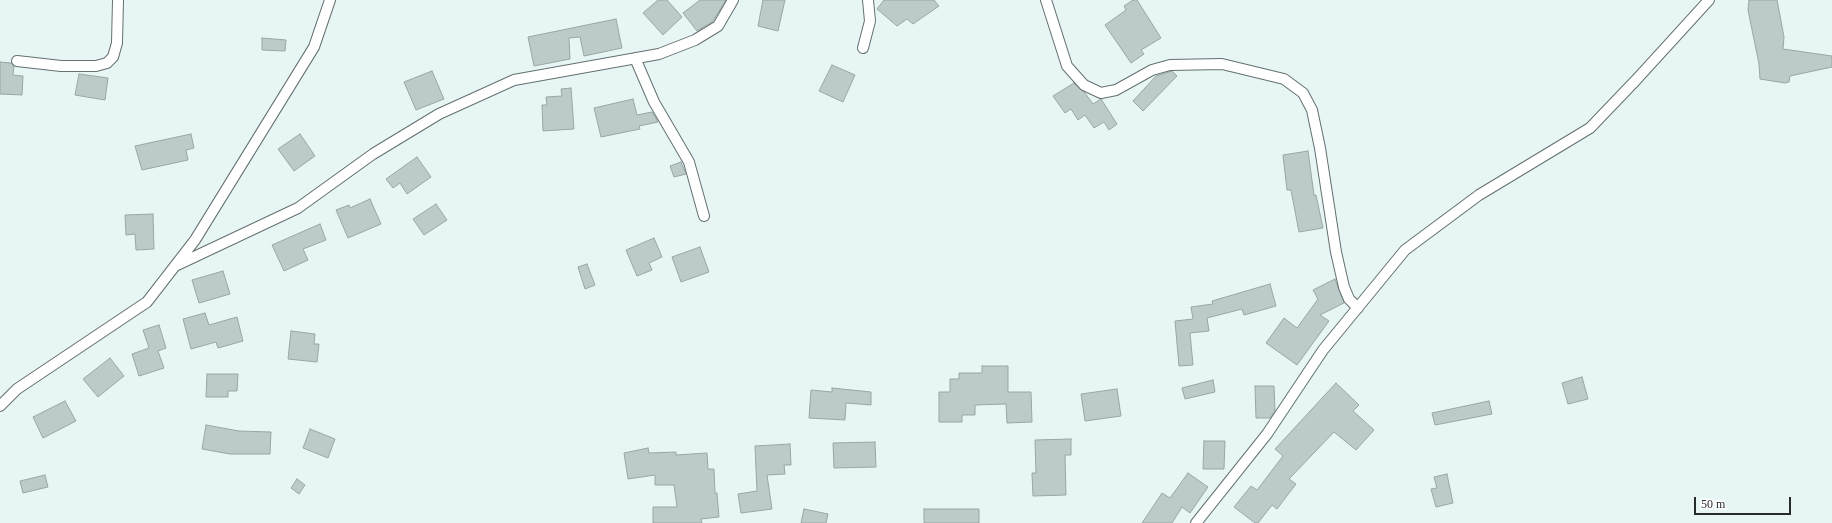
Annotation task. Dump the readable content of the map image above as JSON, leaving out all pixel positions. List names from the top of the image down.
{
  "scale_bar": "50 m"
}
